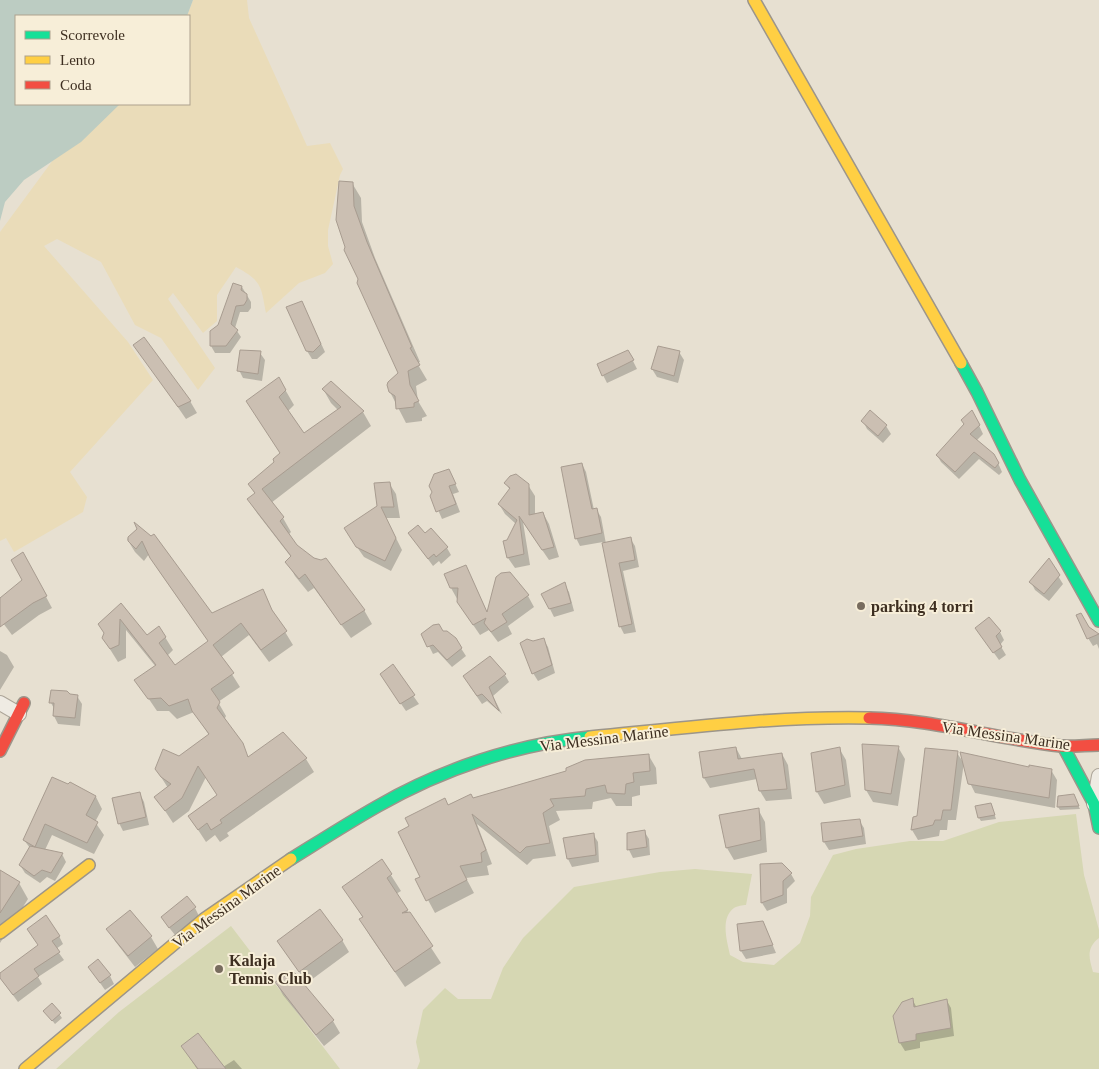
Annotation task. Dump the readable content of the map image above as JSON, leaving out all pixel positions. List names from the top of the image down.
{
  "streets": {
    "main road": ["Via Messina Marine"]
  },
  "places": ["parking 4 torri", "Kalaja Tennis Club"],
  "legend": ["Scorrevole", "Lento", "Coda"]
}
